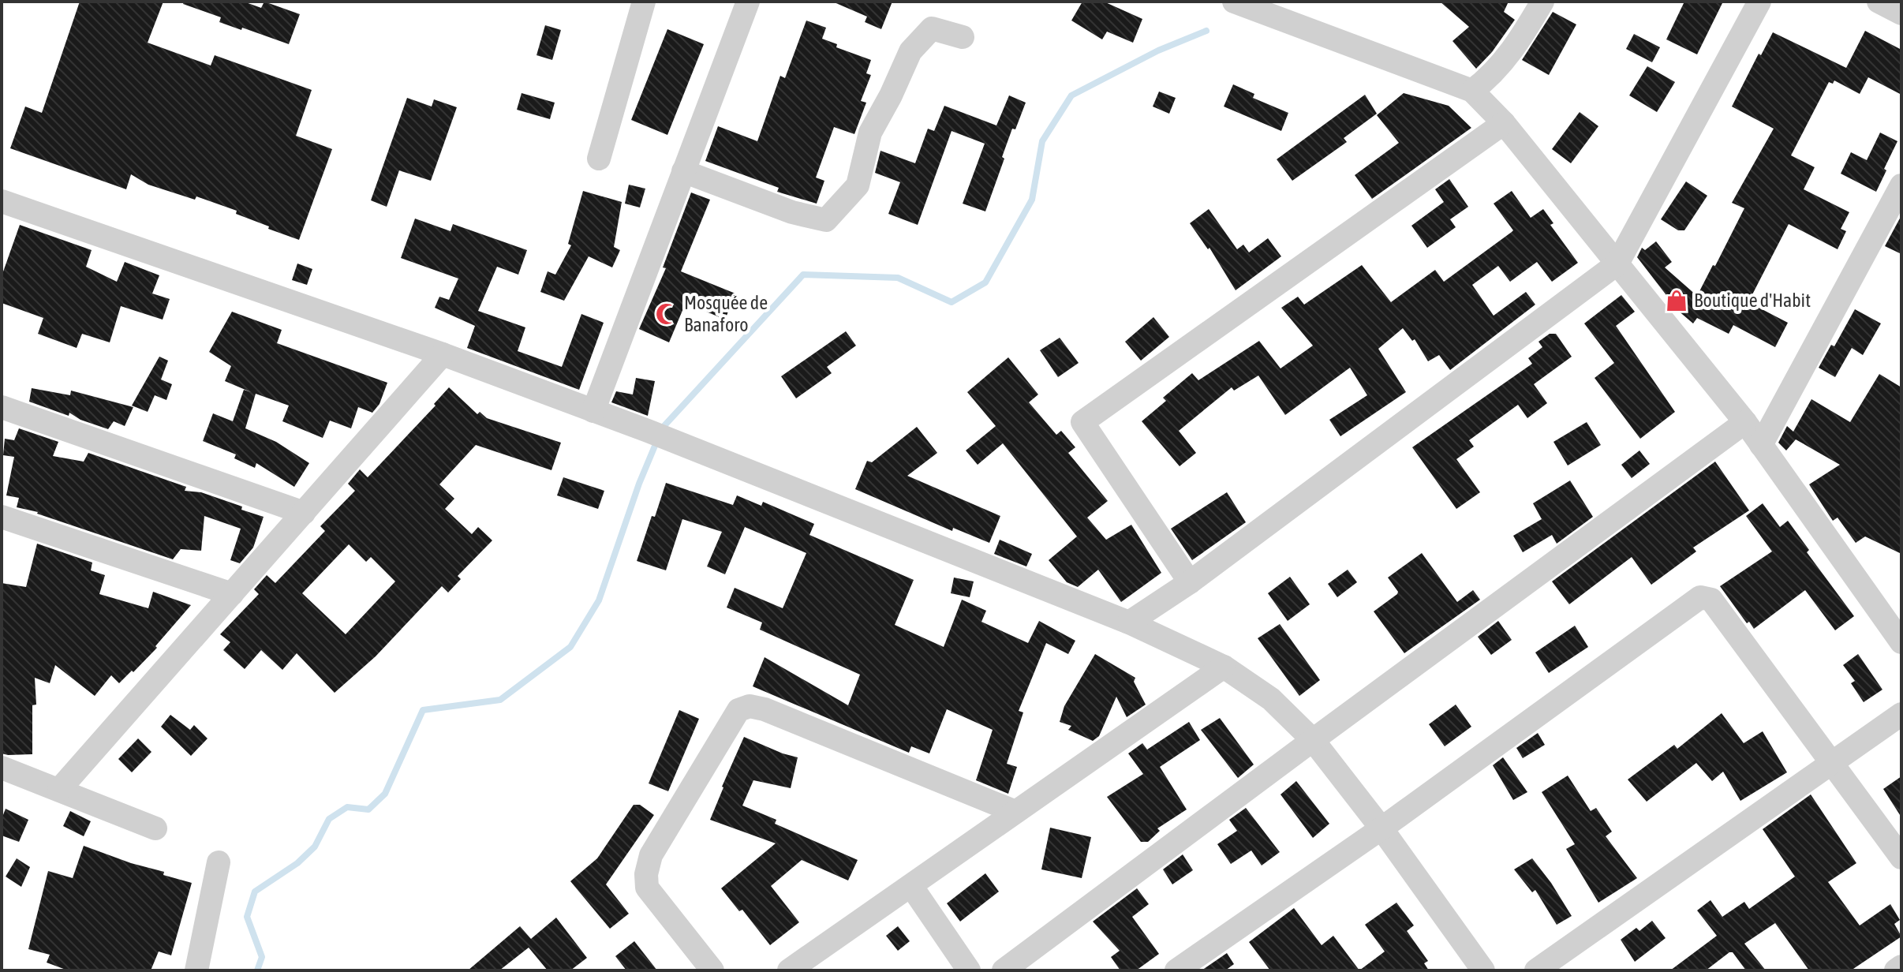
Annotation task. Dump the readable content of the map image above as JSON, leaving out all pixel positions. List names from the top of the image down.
{
  "places": {
    "shop": ["Boutique d'Habit"],
    "mosque": ["Mosquée de Banaforo"]
  }
}
